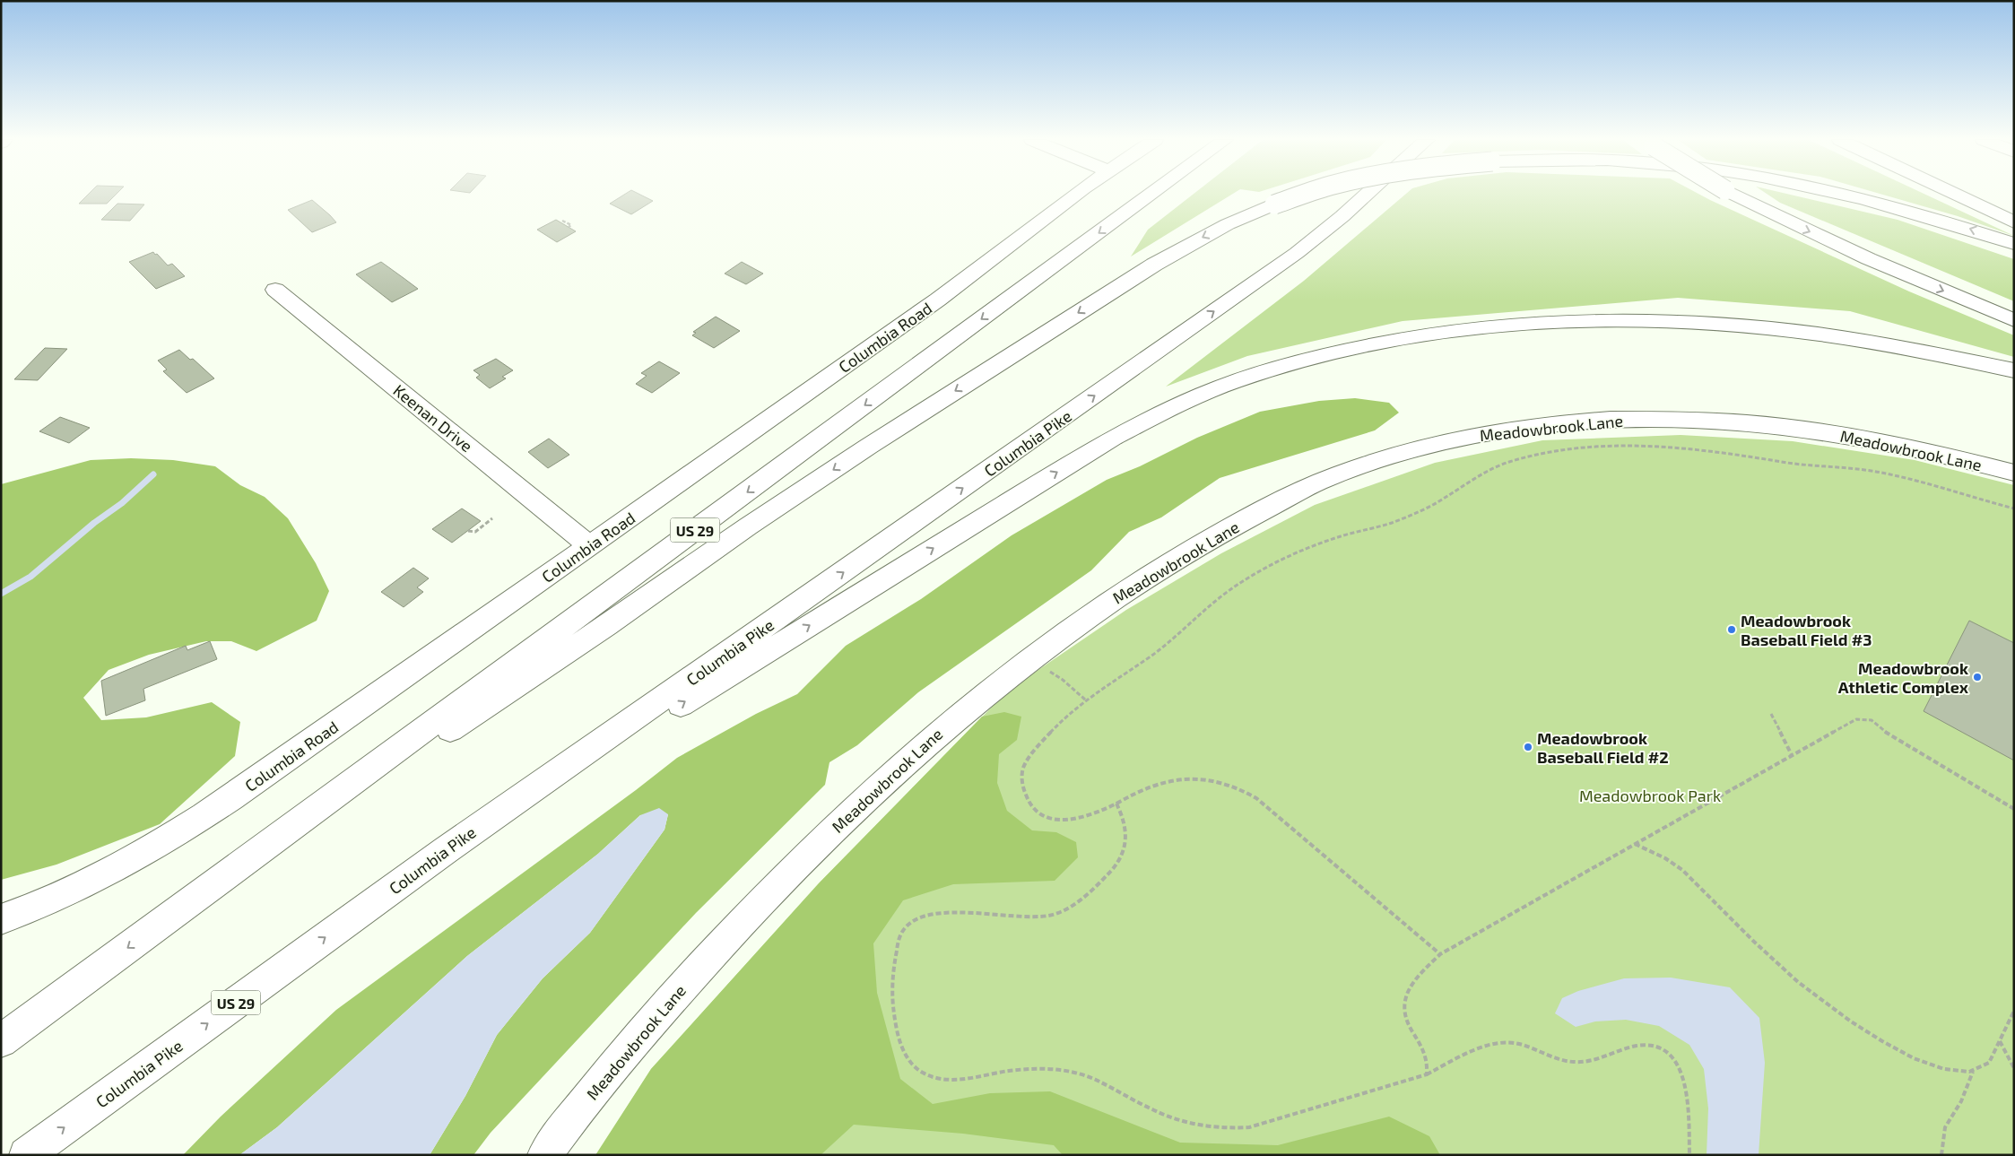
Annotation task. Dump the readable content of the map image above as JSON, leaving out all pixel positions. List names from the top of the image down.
{
  "streets": {
    "main road": [
      "Columbia Road",
      "Keenan Drive",
      "Meadowbrook Lane",
      "Columbia Pike",
      "US 29"
    ]
  },
  "crossings": [
    ["Columbia Road", "Keenan Drive"]
  ],
  "parks": ["Meadowbrook Park"],
  "places": ["Meadowbrook Baseball Field #3", "Meadowbrook Athletic Complex", "Meadowbrook Baseball Field #2"]
}
